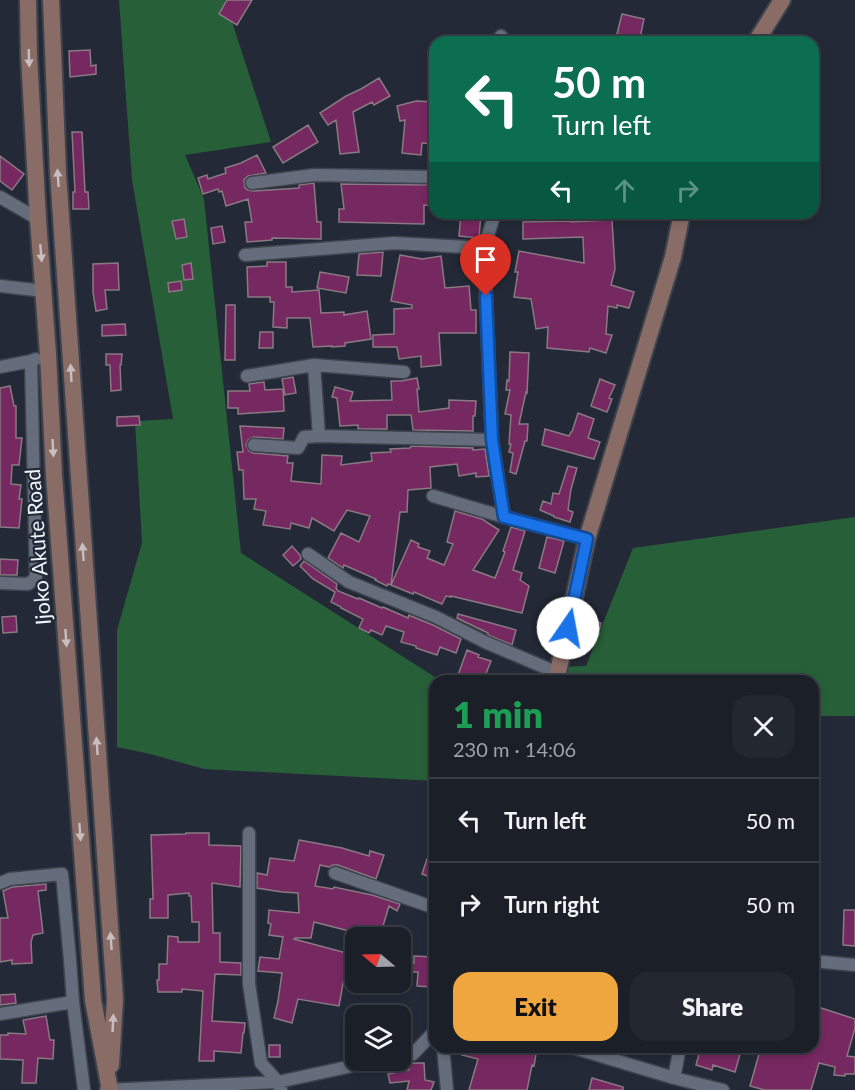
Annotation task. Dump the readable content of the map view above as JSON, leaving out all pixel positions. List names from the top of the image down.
{
  "streets": {
    "main road": ["Ijoko Akute Road"]
  },
  "north": "left",
  "page": {
    "turn": ["50 m", "Turn left"],
    "heading": ["1 min", "230 m · 14:06"],
    "list": [
      {
        "name": "Turn left",
        "value": "50 m"
      },
      {
        "name": "Turn right",
        "value": "50 m"
      }
    ],
    "buttons": ["Exit", "Share"]
  }
}
